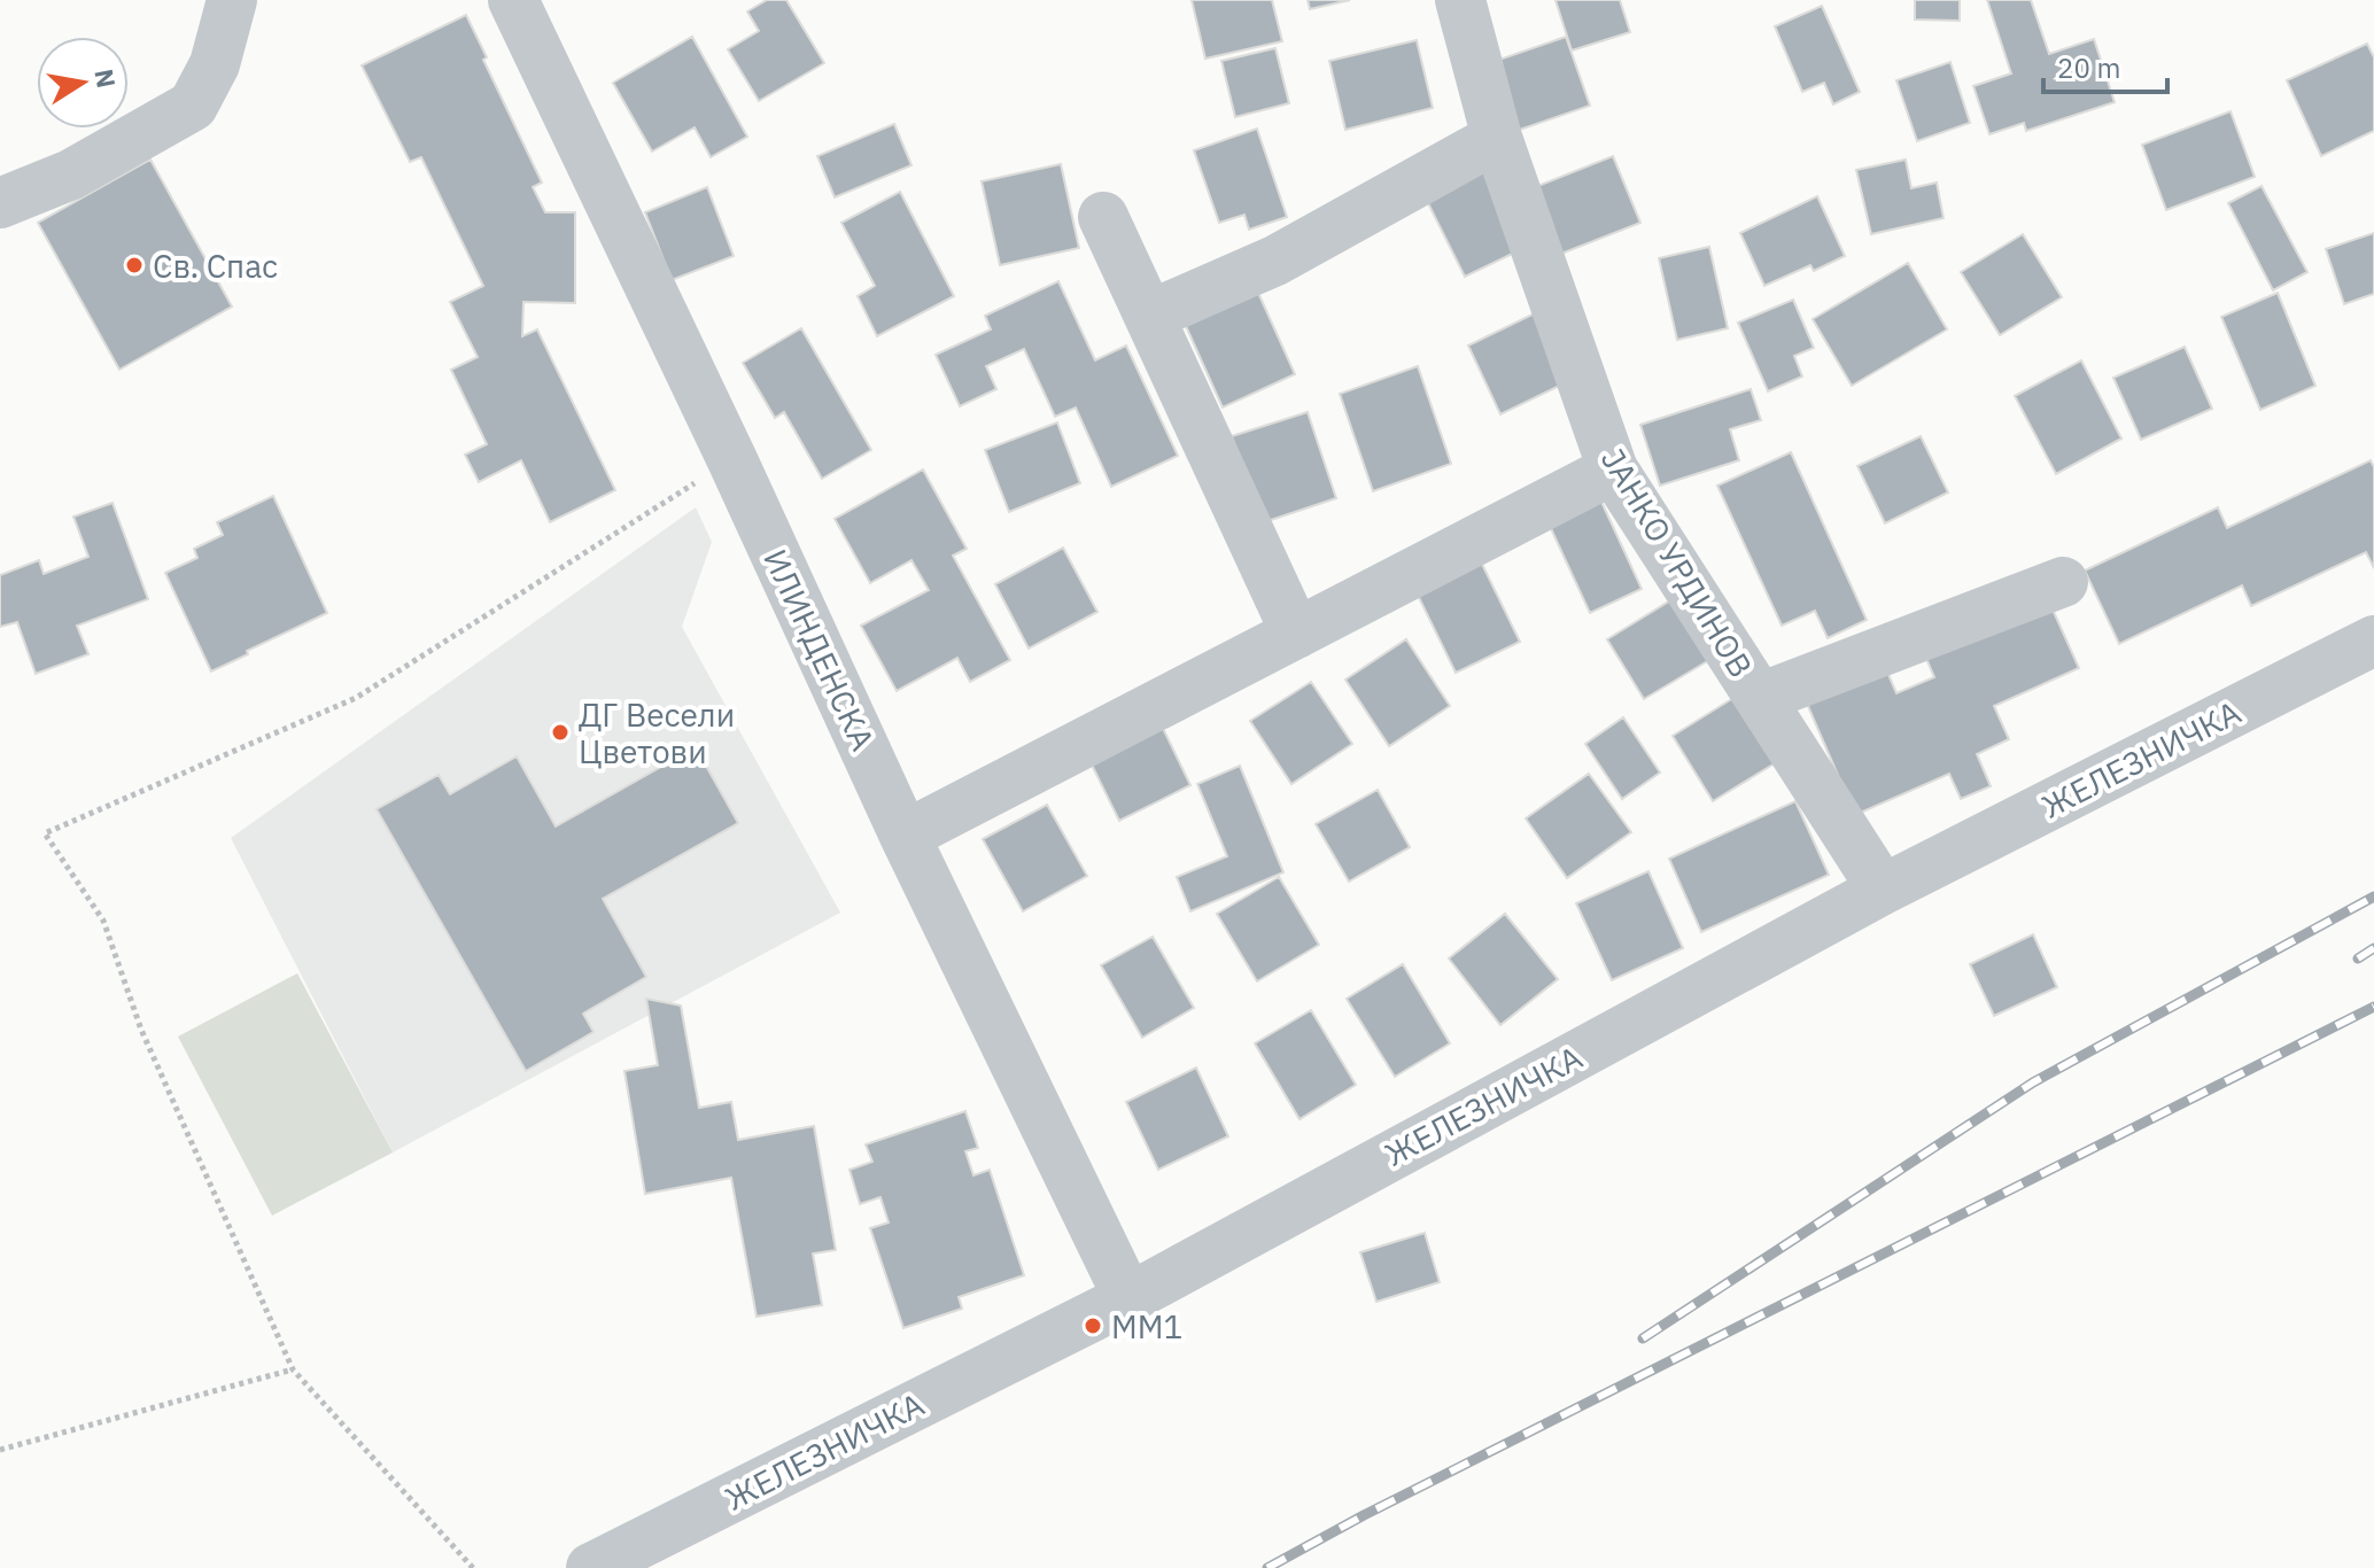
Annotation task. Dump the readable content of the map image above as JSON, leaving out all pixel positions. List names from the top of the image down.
{
  "streets": {
    "street": ["ЈАНКО УРДИНОВ", "ИЛИНДЕНСКА", "ЖЕЛЕЗНИЧКА"]
  },
  "crossings": [
    ["ЈАНКО УРДИНОВ", "ЖЕЛЕЗНИЧКА"],
    ["ИЛИНДЕНСКА", "ЖЕЛЕЗНИЧКА"]
  ],
  "places": ["Св. Спас", "ДГ Весели Цветови", "MM1"],
  "scale_bar": "20 m",
  "north": "right"
}
